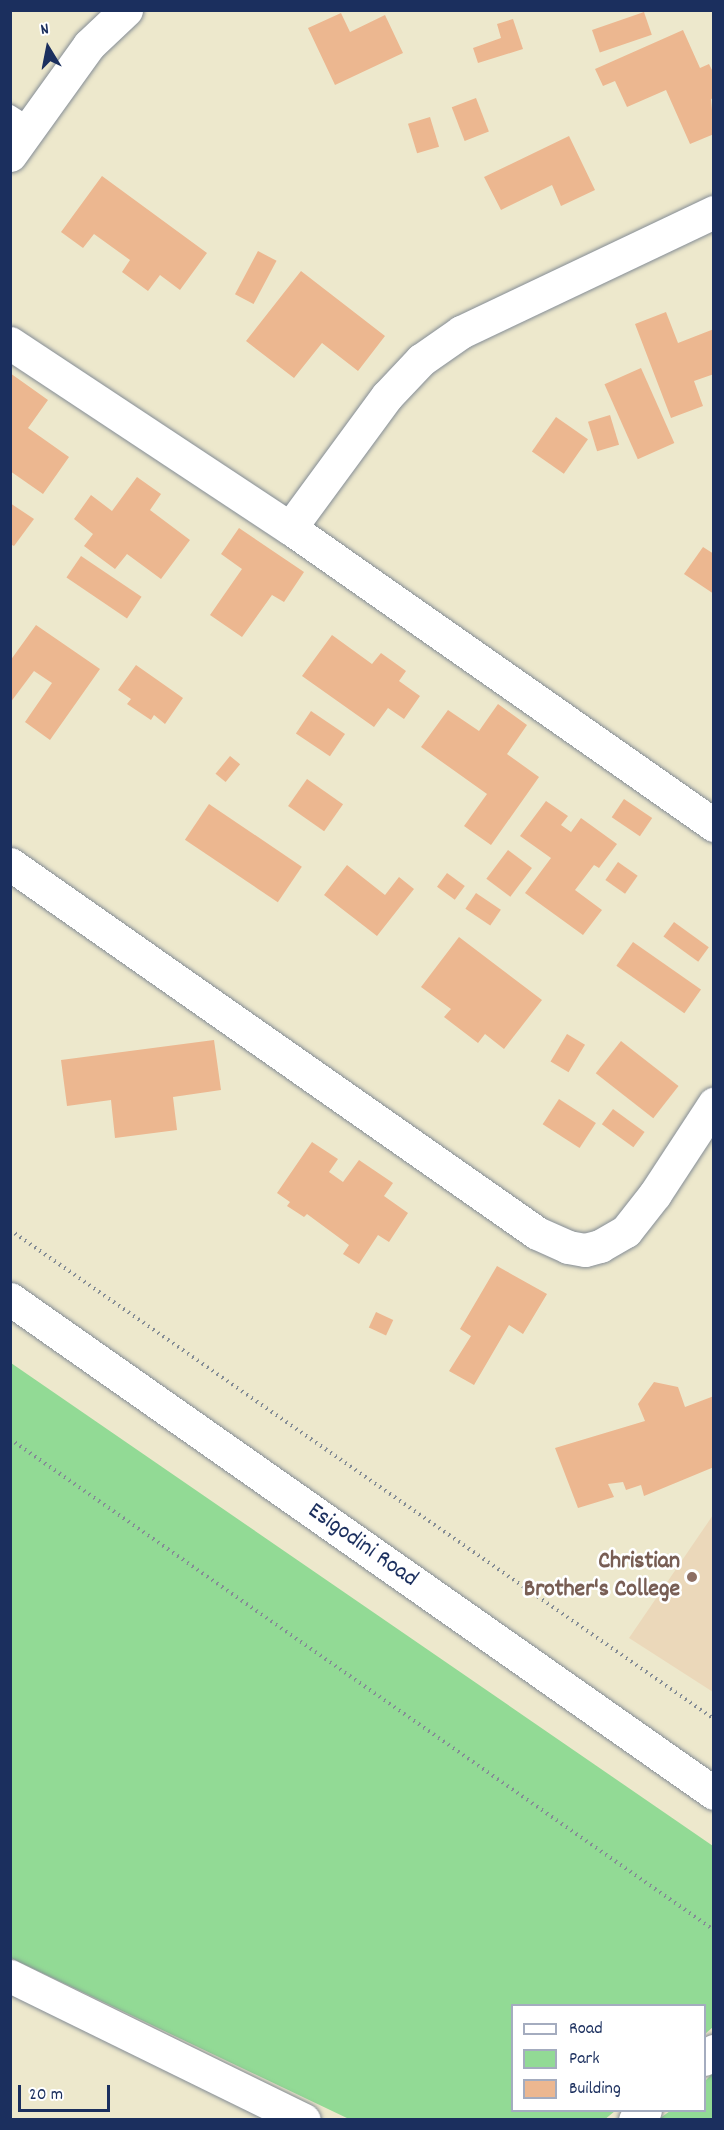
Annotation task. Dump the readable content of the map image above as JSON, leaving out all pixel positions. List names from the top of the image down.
{
  "streets": {
    "street": ["Esigodini Road"]
  },
  "places": ["Christian Brother's College"],
  "legend": ["Road", "Park", "Building"],
  "scale_bar": "20 m",
  "north": "top"
}
